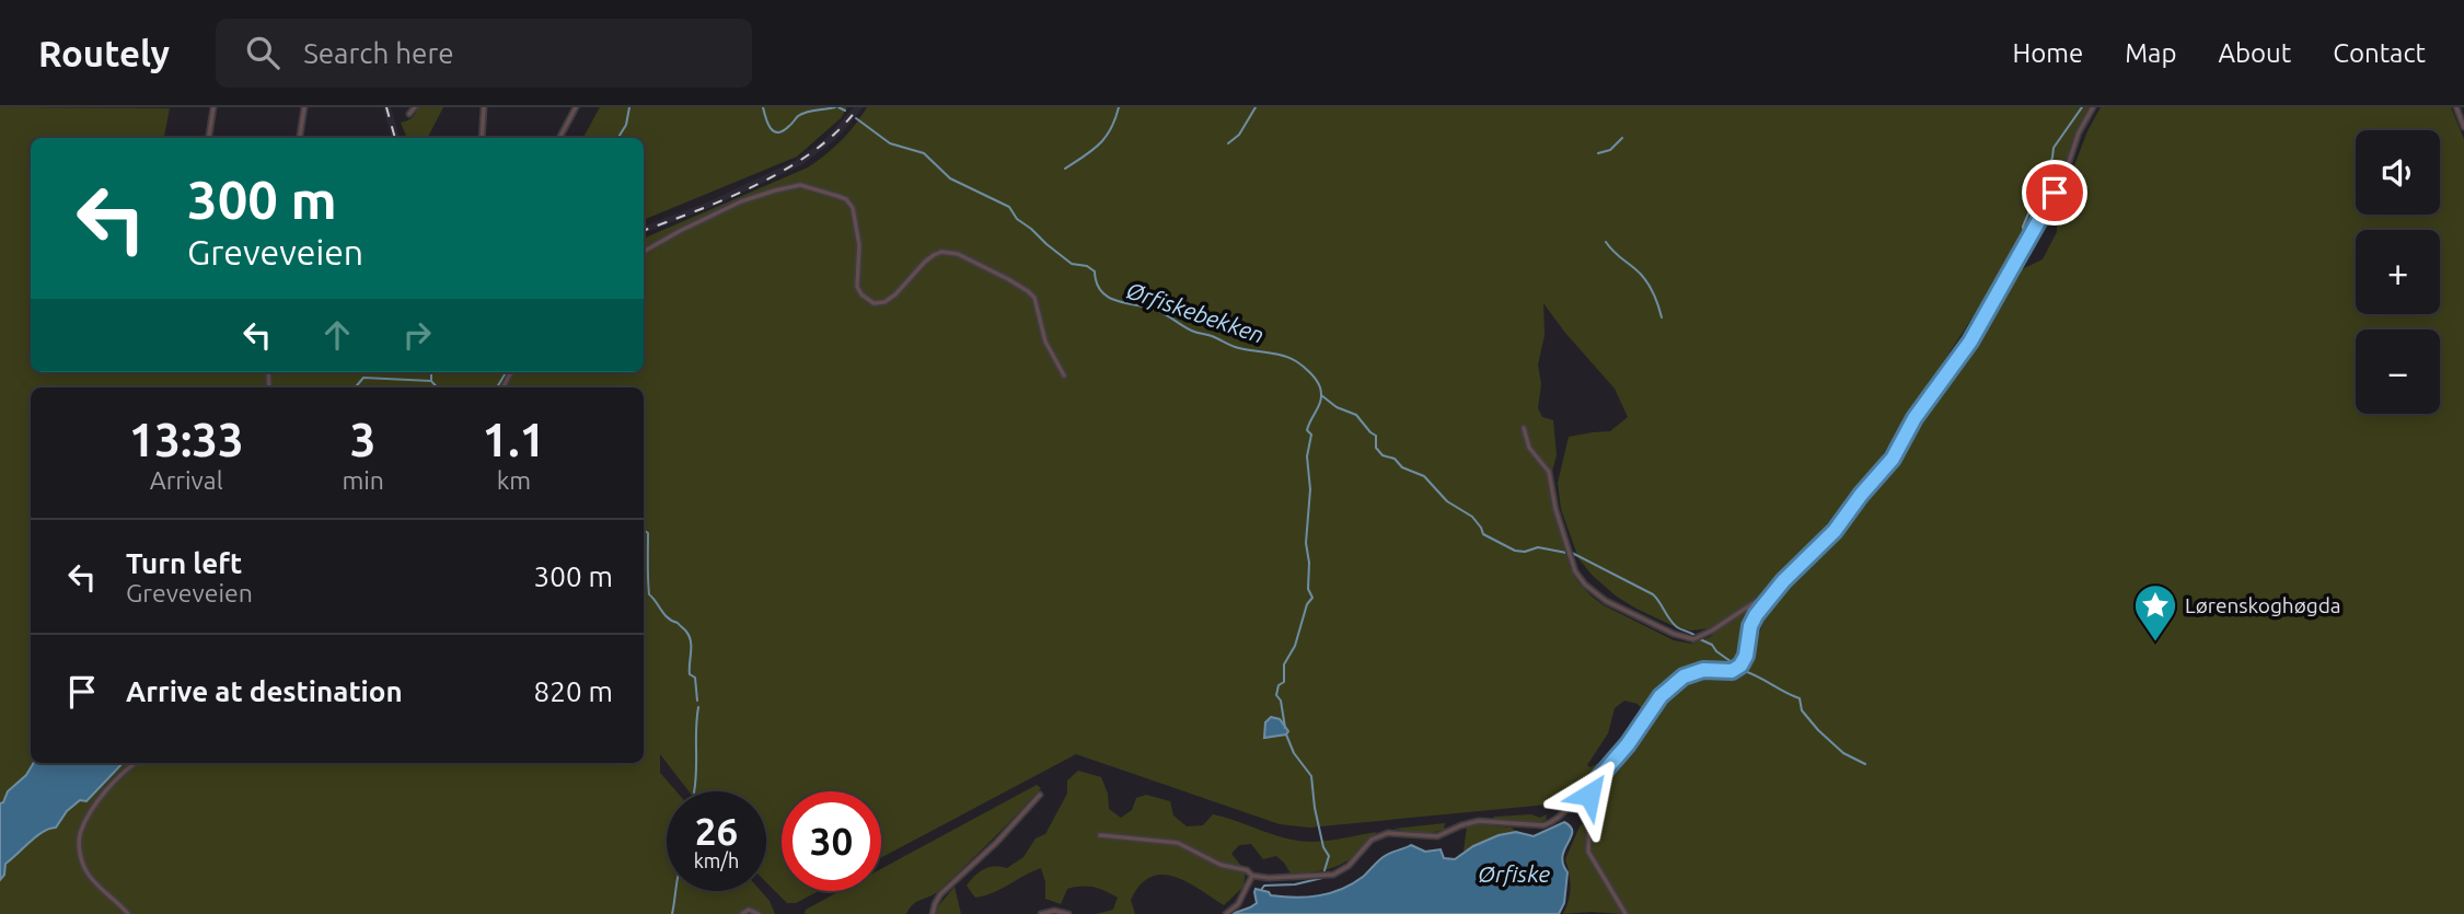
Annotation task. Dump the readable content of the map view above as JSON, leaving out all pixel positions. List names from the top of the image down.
{
  "water": ["Ørfiskebekken", "Ørfiske"],
  "places": {
    "place": ["Lørenskoghøgda"]
  },
  "page": {
    "header": "Routely",
    "search": "Search here",
    "nav": [
      "Home",
      "Map",
      "About",
      "Contact"
    ],
    "map_buttons": ["+", "−"],
    "turn": ["300 m", "Greveveien"],
    "eta": [
      "13:33",
      "Arrival",
      "3",
      "min",
      "1.1",
      "km"
    ],
    "list": [
      {
        "name": "Turn left",
        "note": "Greveveien",
        "value": "300 m"
      },
      {
        "name": "Arrive at destination",
        "value": "820 m"
      }
    ],
    "speed": "26 km/h",
    "limit": "30"
  }
}
